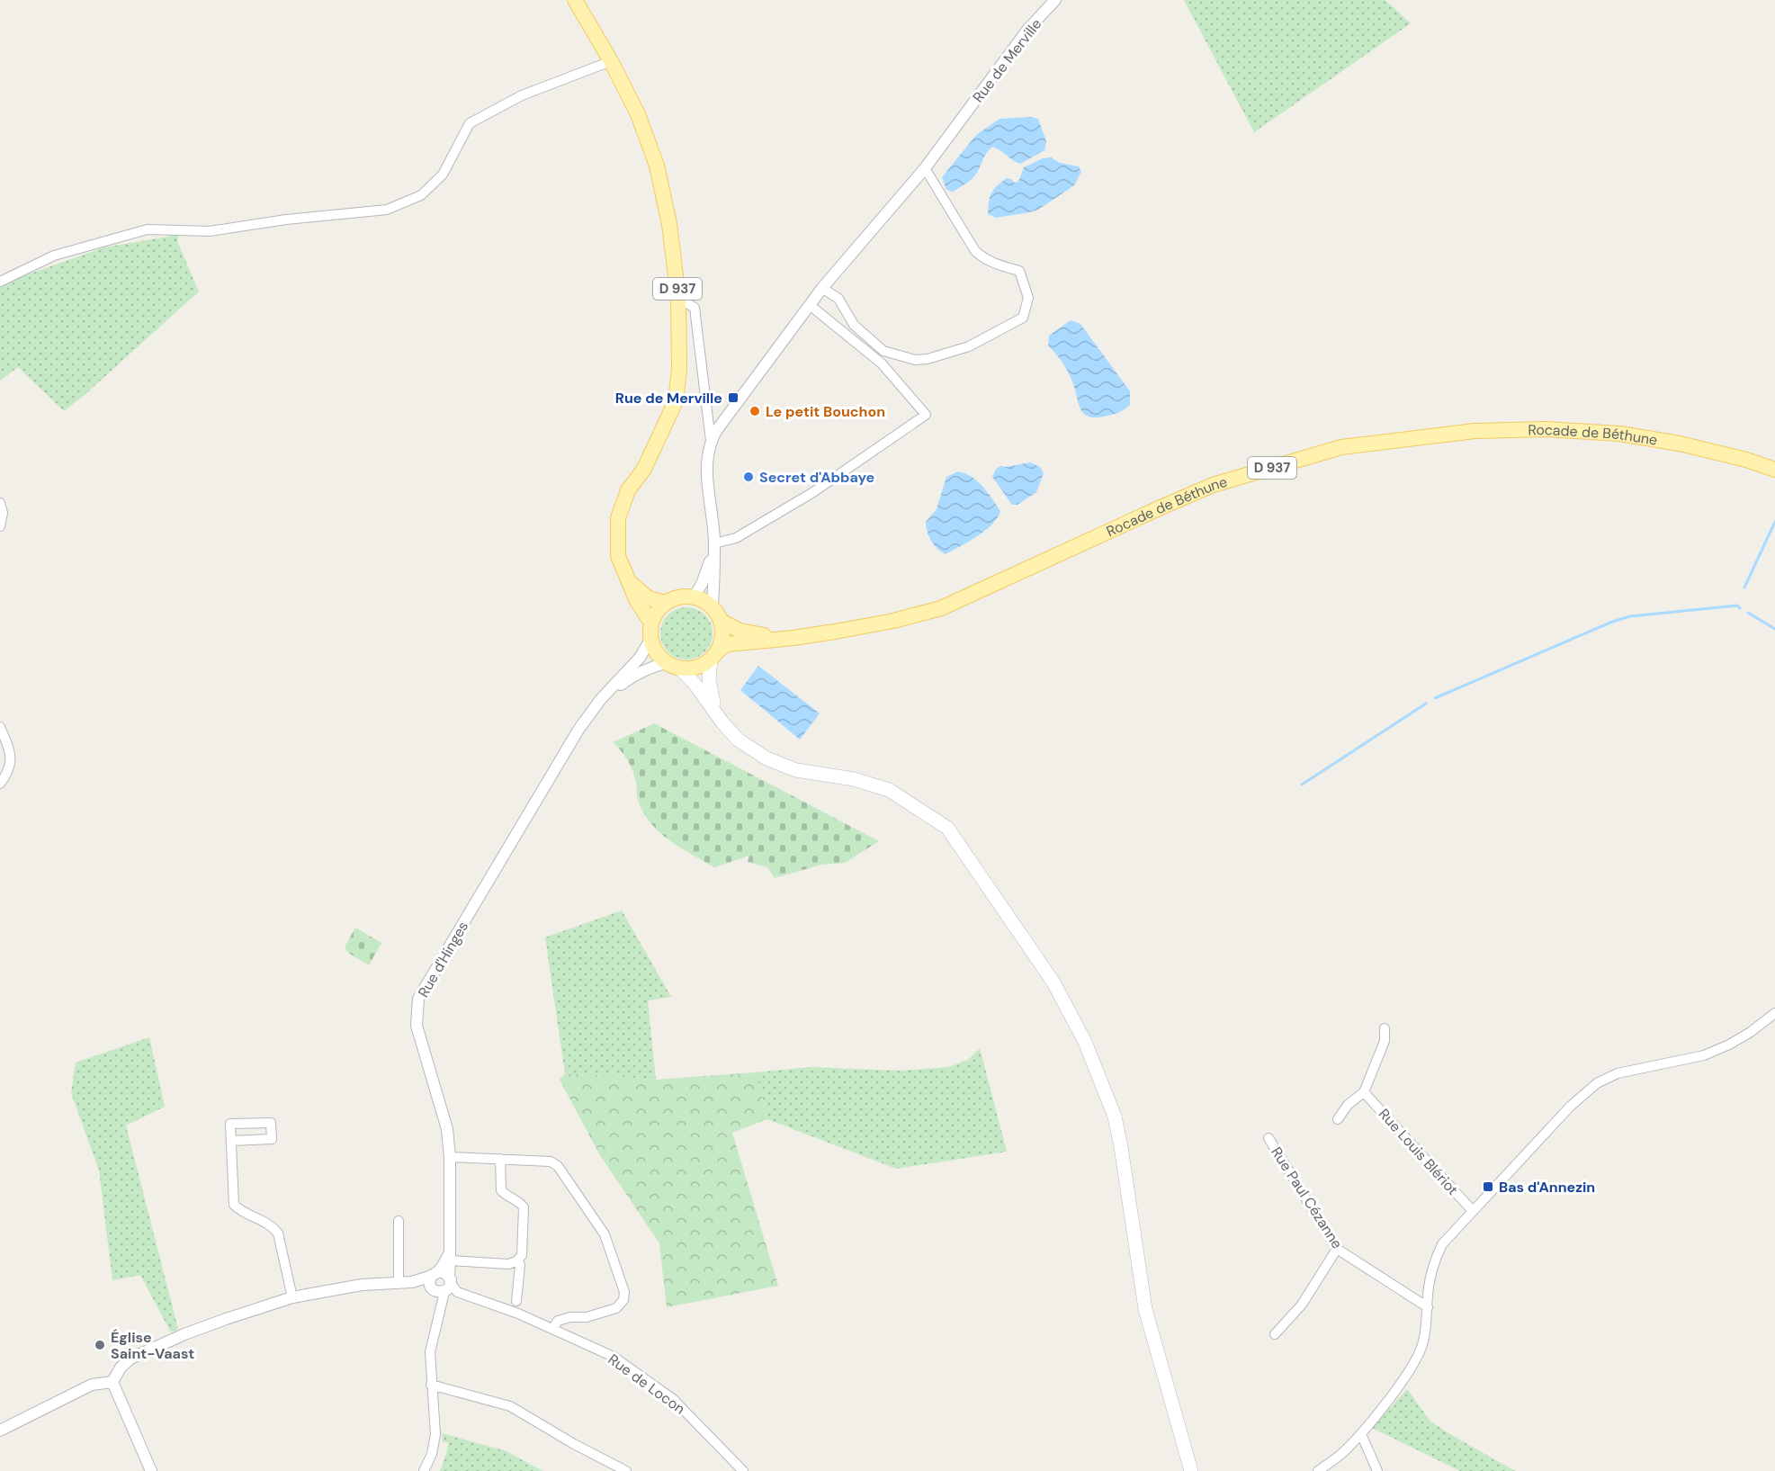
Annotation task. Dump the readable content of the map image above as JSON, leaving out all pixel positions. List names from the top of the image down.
{
  "streets": {
    "main road": ["D 937", "Rocade de Béthune"],
    "street": [
      "Rue de Merville",
      "Rue d'Hinges",
      "Rue Louis Blériot",
      "Rue Paul Cézanne",
      "Rue de Locon"
    ]
  },
  "crossings": [
    ["Rue de Merville", "D 937"],
    ["Rue de Merville", "Rocade de Béthune"],
    ["Rue de Merville", "Rue d'Hinges"],
    ["D 937", "Rocade de Béthune"],
    ["D 937", "Rue d'Hinges"],
    ["Rocade de Béthune", "Rue d'Hinges"]
  ],
  "places": {
    "transit": ["Rue de Merville", "Bas d'Annezin"],
    "other": ["Le petit Bouchon", "Secret d'Abbaye", "Église Saint-Vaast"]
  }
}
